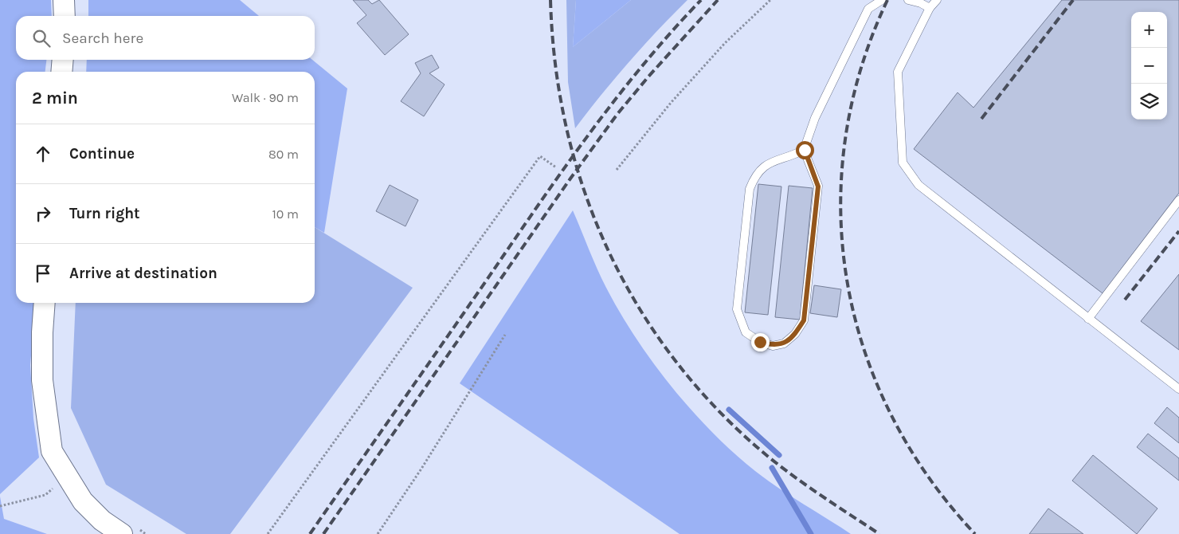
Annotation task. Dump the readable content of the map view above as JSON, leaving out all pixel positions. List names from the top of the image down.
{
  "page": {
    "map_buttons": ["+", "−"],
    "search": "Search here",
    "heading": ["2 min", "Walk · 90 m"],
    "list": [
      ["Continue", "80 m"],
      ["Turn right", "10 m"],
      "Arrive at destination"
    ]
  }
}
